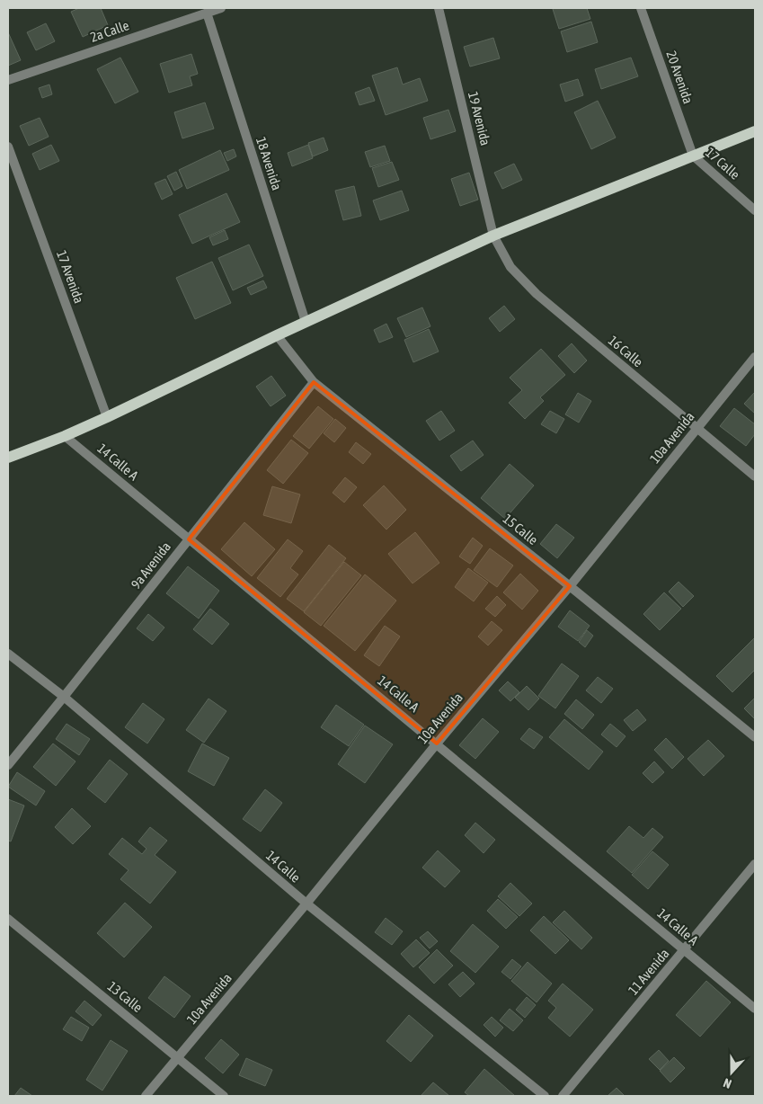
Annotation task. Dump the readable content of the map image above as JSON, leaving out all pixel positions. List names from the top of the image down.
{
  "streets": {
    "street": [
      "2a Calle",
      "20 Avenida",
      "19 Avenida",
      "18 Avenida",
      "17 Calle",
      "17 Avenida",
      "16 Calle",
      "10a Avenida",
      "14 Calle A",
      "15 Calle",
      "9a Avenida",
      "14 Calle",
      "11 Avenida",
      "13 Calle"
    ]
  },
  "crossings": [
    ["2a Calle", "18 Avenida"],
    ["20 Avenida", "17 Calle"],
    ["19 Avenida", "16 Calle"],
    ["16 Calle", "10a Avenida"],
    ["10a Avenida", "14 Calle A"],
    ["10a Avenida", "15 Calle"],
    ["10a Avenida", "14 Calle"],
    ["10a Avenida", "13 Calle"],
    ["14 Calle A", "9a Avenida"],
    ["14 Calle A", "11 Avenida"],
    ["15 Calle", "9a Avenida"],
    ["9a Avenida", "14 Calle"]
  ],
  "north": "bottom"
}
